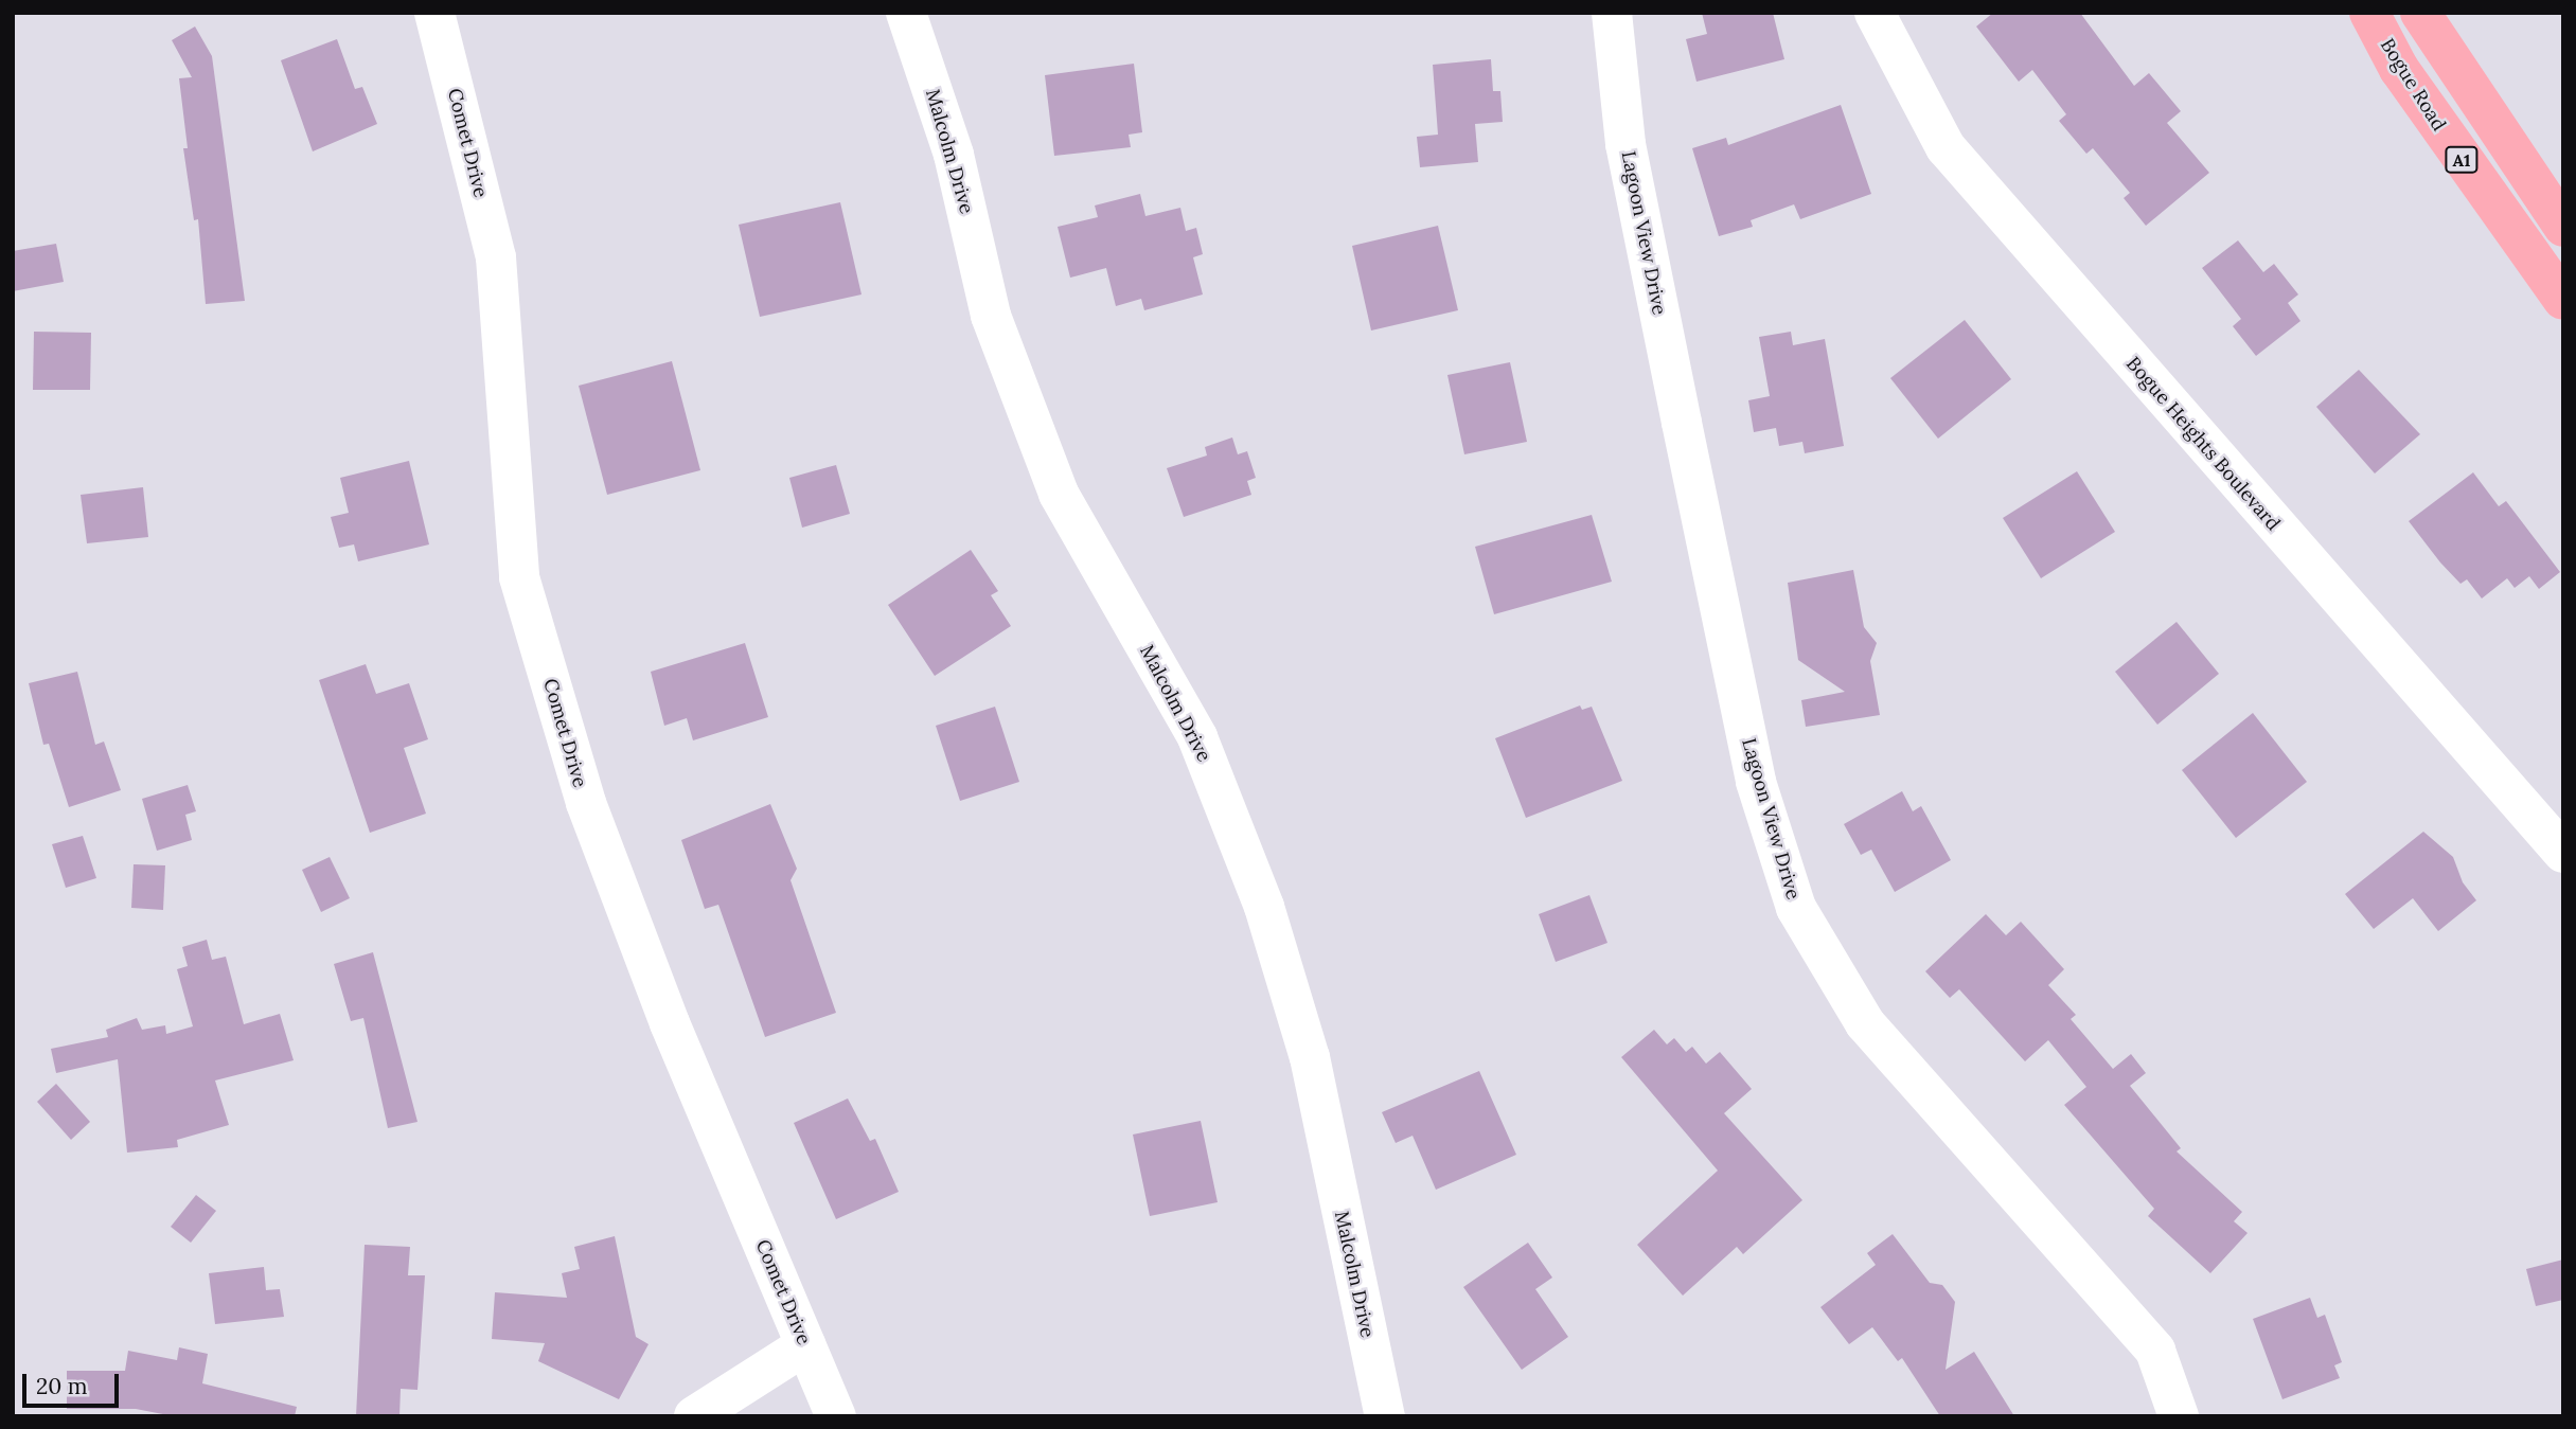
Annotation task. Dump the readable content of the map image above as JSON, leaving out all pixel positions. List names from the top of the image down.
{
  "streets": {
    "main road": ["Bogue Road", "A1"],
    "street": [
      "Comet Drive",
      "Malcolm Drive",
      "Lagoon View Drive",
      "Bogue Heights Boulevard"
    ]
  },
  "scale_bar": "20 m"
}
